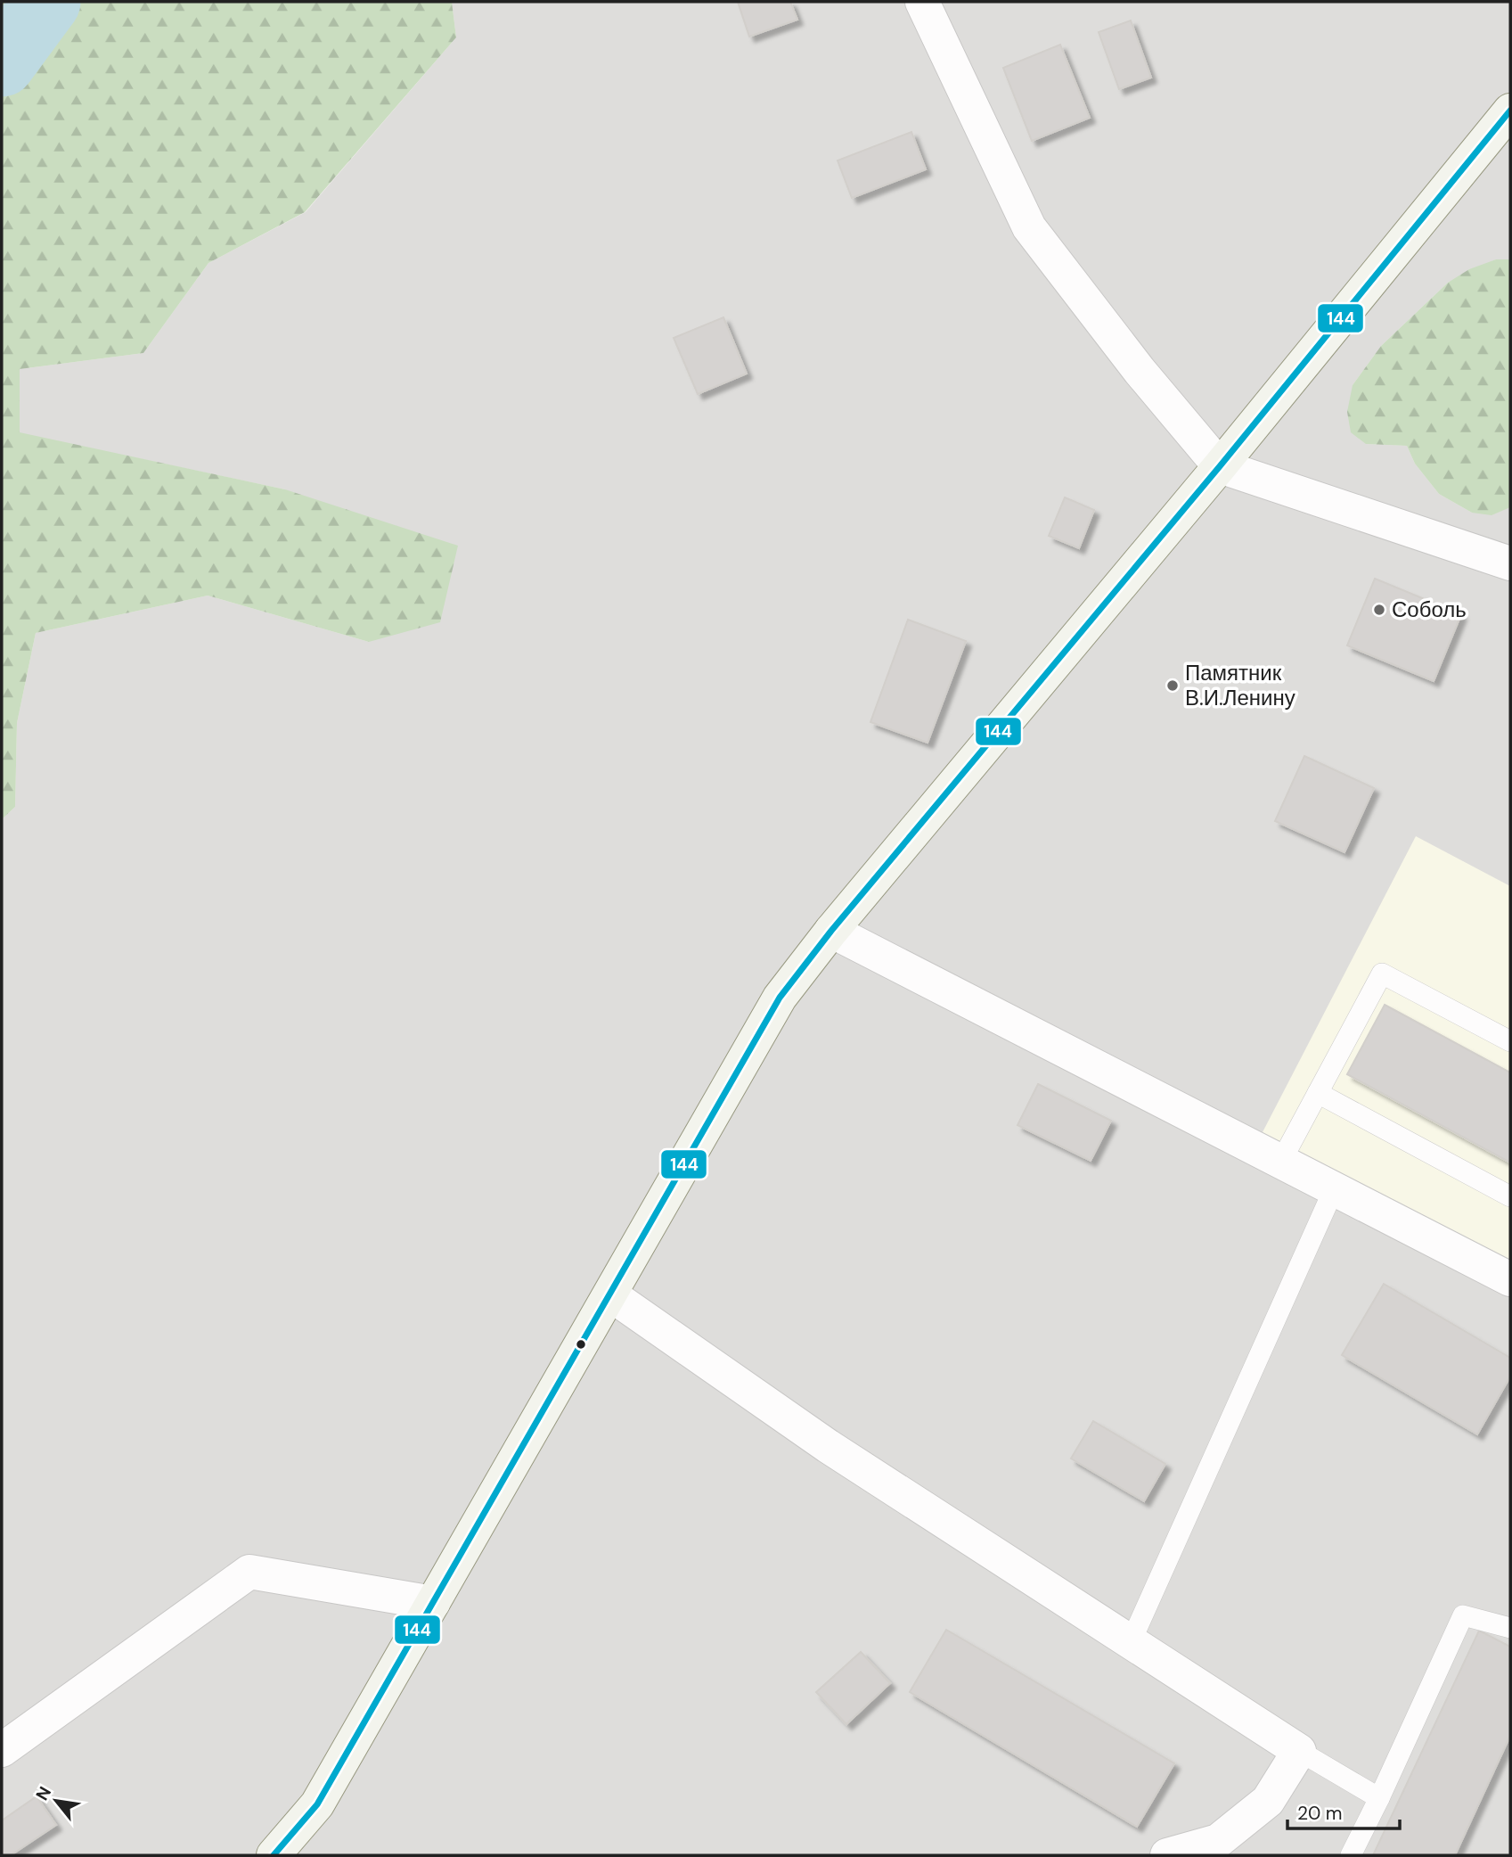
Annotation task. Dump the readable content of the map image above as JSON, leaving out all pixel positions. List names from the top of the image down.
{
  "places": ["Соболь", "Памятник В.И.Ленину"],
  "lines": ["transit line 144"],
  "scale_bar": "20 m",
  "north": "top left"
}
